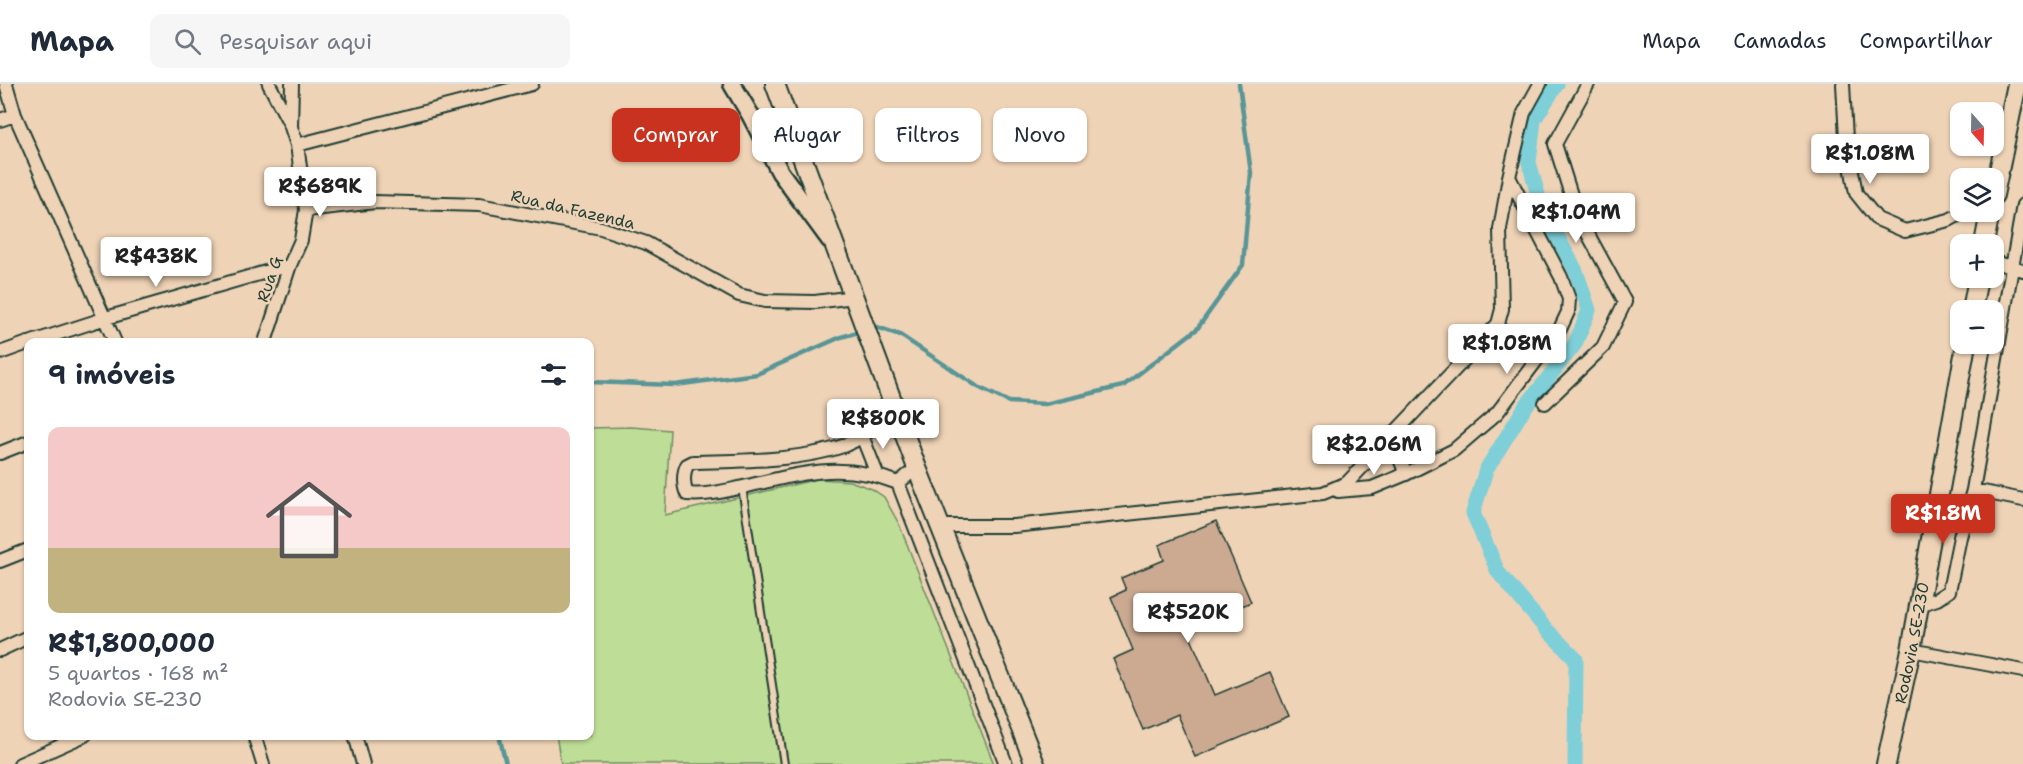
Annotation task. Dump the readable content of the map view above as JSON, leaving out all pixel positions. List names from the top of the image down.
{
  "streets": {
    "main road": ["Rodovia SE-230"],
    "street": ["Rua da Fazenda", "Rua G"]
  },
  "crossings": [
    ["Rua da Fazenda", "Rua G"]
  ],
  "north": "bottom",
  "page": {
    "header": "Mapa",
    "search": "Pesquisar aqui",
    "nav": ["Mapa", "Camadas", "Compartilhar"],
    "map_buttons": ["+", "−"],
    "chip": [
      "Comprar",
      "Alugar",
      "Filtros",
      "Novo"
    ],
    "price": [
      "R$1.08M",
      "R$689K",
      "R$1.04M",
      "R$438K",
      "R$1.08M",
      "R$800K",
      "R$2.06M",
      "R$1.8M",
      "R$520K"
    ],
    "heading": "9 imóveis",
    "list": [
      {
        "name": "R$1,800,000",
        "note": "5 quartos · 168 m² · Rodovia SE-230"
      }
    ]
  }
}
